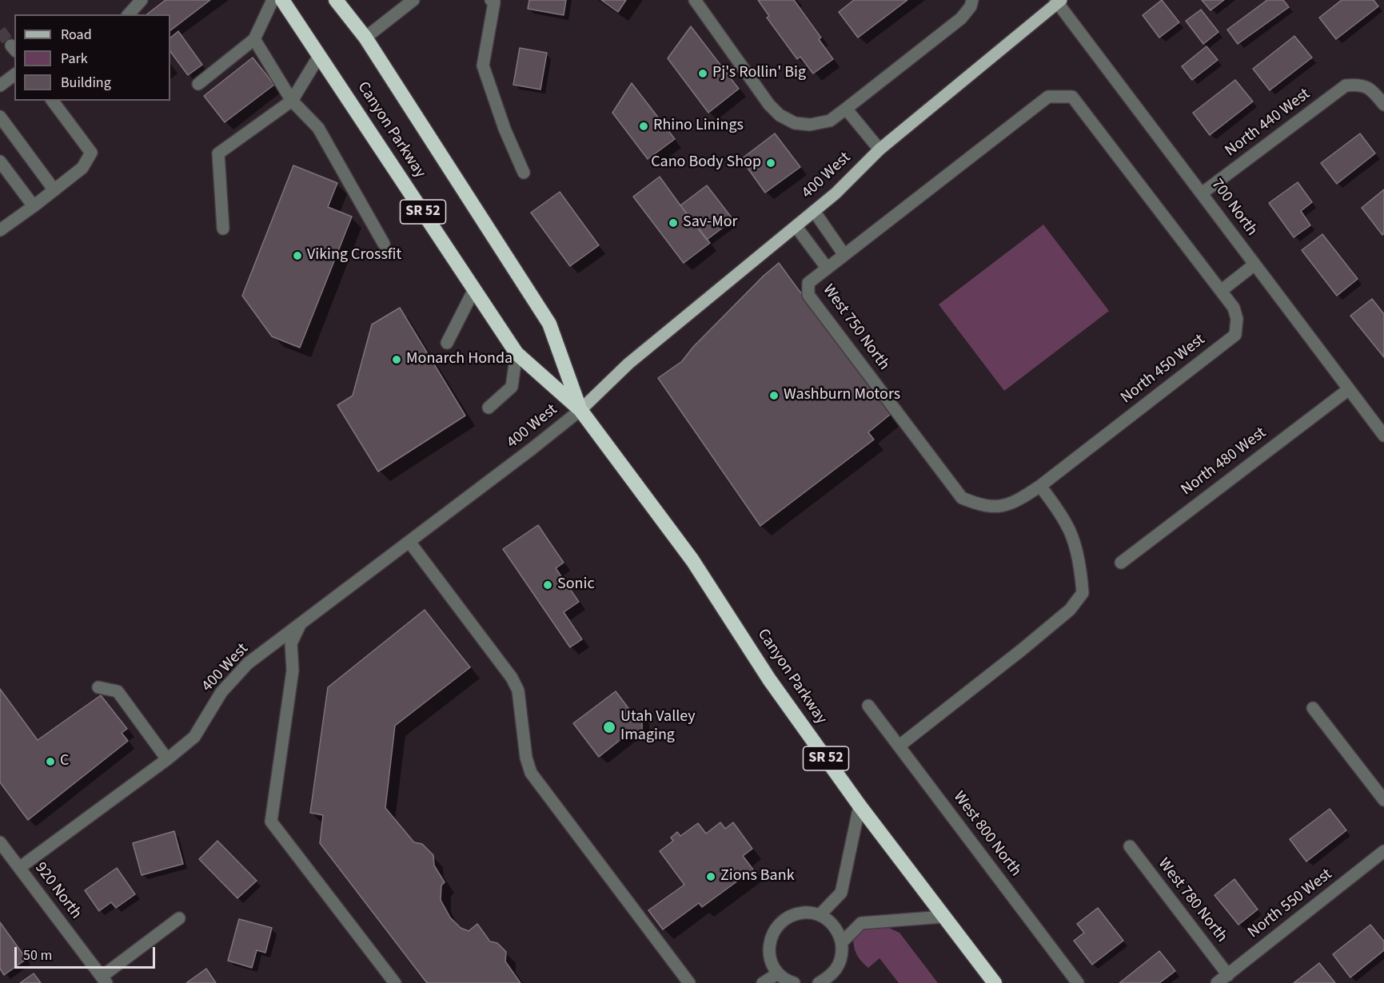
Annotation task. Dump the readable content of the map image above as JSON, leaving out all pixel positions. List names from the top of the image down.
{
  "streets": {
    "highway": ["Canyon Parkway", "SR 52"],
    "main road": ["400 West"],
    "street": [
      "North 440 West",
      "700 North",
      "West 750 North",
      "North 450 West",
      "North 480 West",
      "West 800 North",
      "920 North",
      "West 780 North",
      "North 550 West"
    ]
  },
  "crossings": [
    ["North 440 West", "700 North"],
    ["Canyon Parkway", "400 West"],
    ["400 West", "700 North"],
    ["400 West", "West 750 North"],
    ["400 West", "920 North"],
    ["700 North", "North 480 West"],
    ["West 750 North", "North 450 West"],
    ["West 780 North", "North 550 West"]
  ],
  "places": [
    "Pj's Rollin' Big",
    "Rhino Linings",
    "Cano Body Shop",
    "Sav-Mor",
    "Viking Crossfit",
    "Monarch Honda",
    "Washburn Motors",
    "Sonic",
    "Utah Valley Imaging",
    "C",
    "Zions Bank"
  ],
  "legend": ["Road", "Park", "Building"],
  "scale_bar": "50 m"
}
